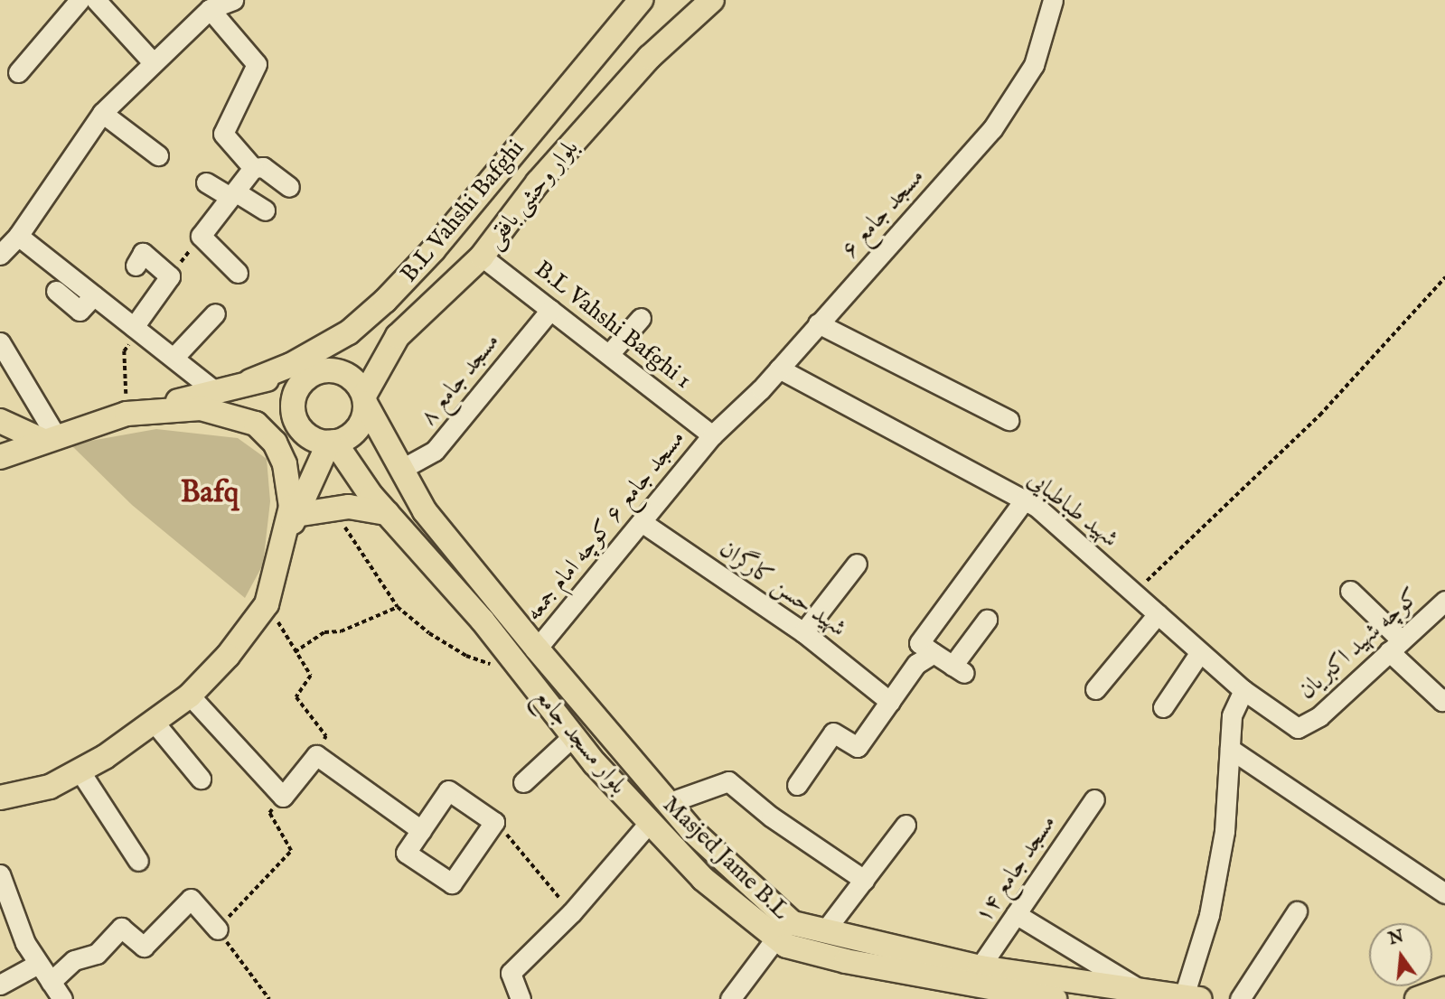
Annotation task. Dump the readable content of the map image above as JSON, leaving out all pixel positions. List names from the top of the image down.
{
  "streets": {
    "main road": [
      "بلوار وحشی بافقی",
      "B.L Vahshi Bafghi",
      "بلوار مسجد جامع",
      "Masjed Jame B.L"
    ],
    "street": [
      "مسجد جامع ۶",
      "B.L Vahshi Bafghi 1",
      "مسجد جامع ۸",
      "شهید طباطبایی",
      "مسجد جامع ۶ کوچه امام جمعه",
      "شهید حسن کارگران",
      "کوچه شهید اکبریان",
      "مسجد جامع ۱۴"
    ]
  },
  "crossings": [
    ["بلوار وحشی بافقی", "B.L Vahshi Bafghi"],
    ["بلوار وحشی بافقی", "B.L Vahshi Bafghi 1"],
    ["بلوار وحشی بافقی", "بلوار مسجد جامع"],
    ["بلوار وحشی بافقی", "Masjed Jame B.L"],
    ["B.L Vahshi Bafghi", "بلوار مسجد جامع"],
    ["B.L Vahshi Bafghi", "Masjed Jame B.L"],
    ["مسجد جامع ۶", "B.L Vahshi Bafghi 1"],
    ["مسجد جامع ۶", "شهید طباطبایی"],
    ["مسجد جامع ۶", "مسجد جامع ۶ کوچه امام جمعه"],
    ["B.L Vahshi Bafghi 1", "مسجد جامع ۸"],
    ["B.L Vahshi Bafghi 1", "مسجد جامع ۶ کوچه امام جمعه"],
    ["مسجد جامع ۸", "Masjed Jame B.L"],
    ["شهید طباطبایی", "کوچه شهید اکبریان"],
    ["مسجد جامع ۶ کوچه امام جمعه", "شهید حسن کارگران"],
    ["مسجد جامع ۶ کوچه امام جمعه", "Masjed Jame B.L"],
    ["بلوار مسجد جامع", "Masjed Jame B.L"],
    ["بلوار مسجد جامع", "مسجد جامع ۱۴"],
    ["Masjed Jame B.L", "مسجد جامع ۱۴"]
  ],
  "districts": ["Bafq"],
  "north": "top"
}
